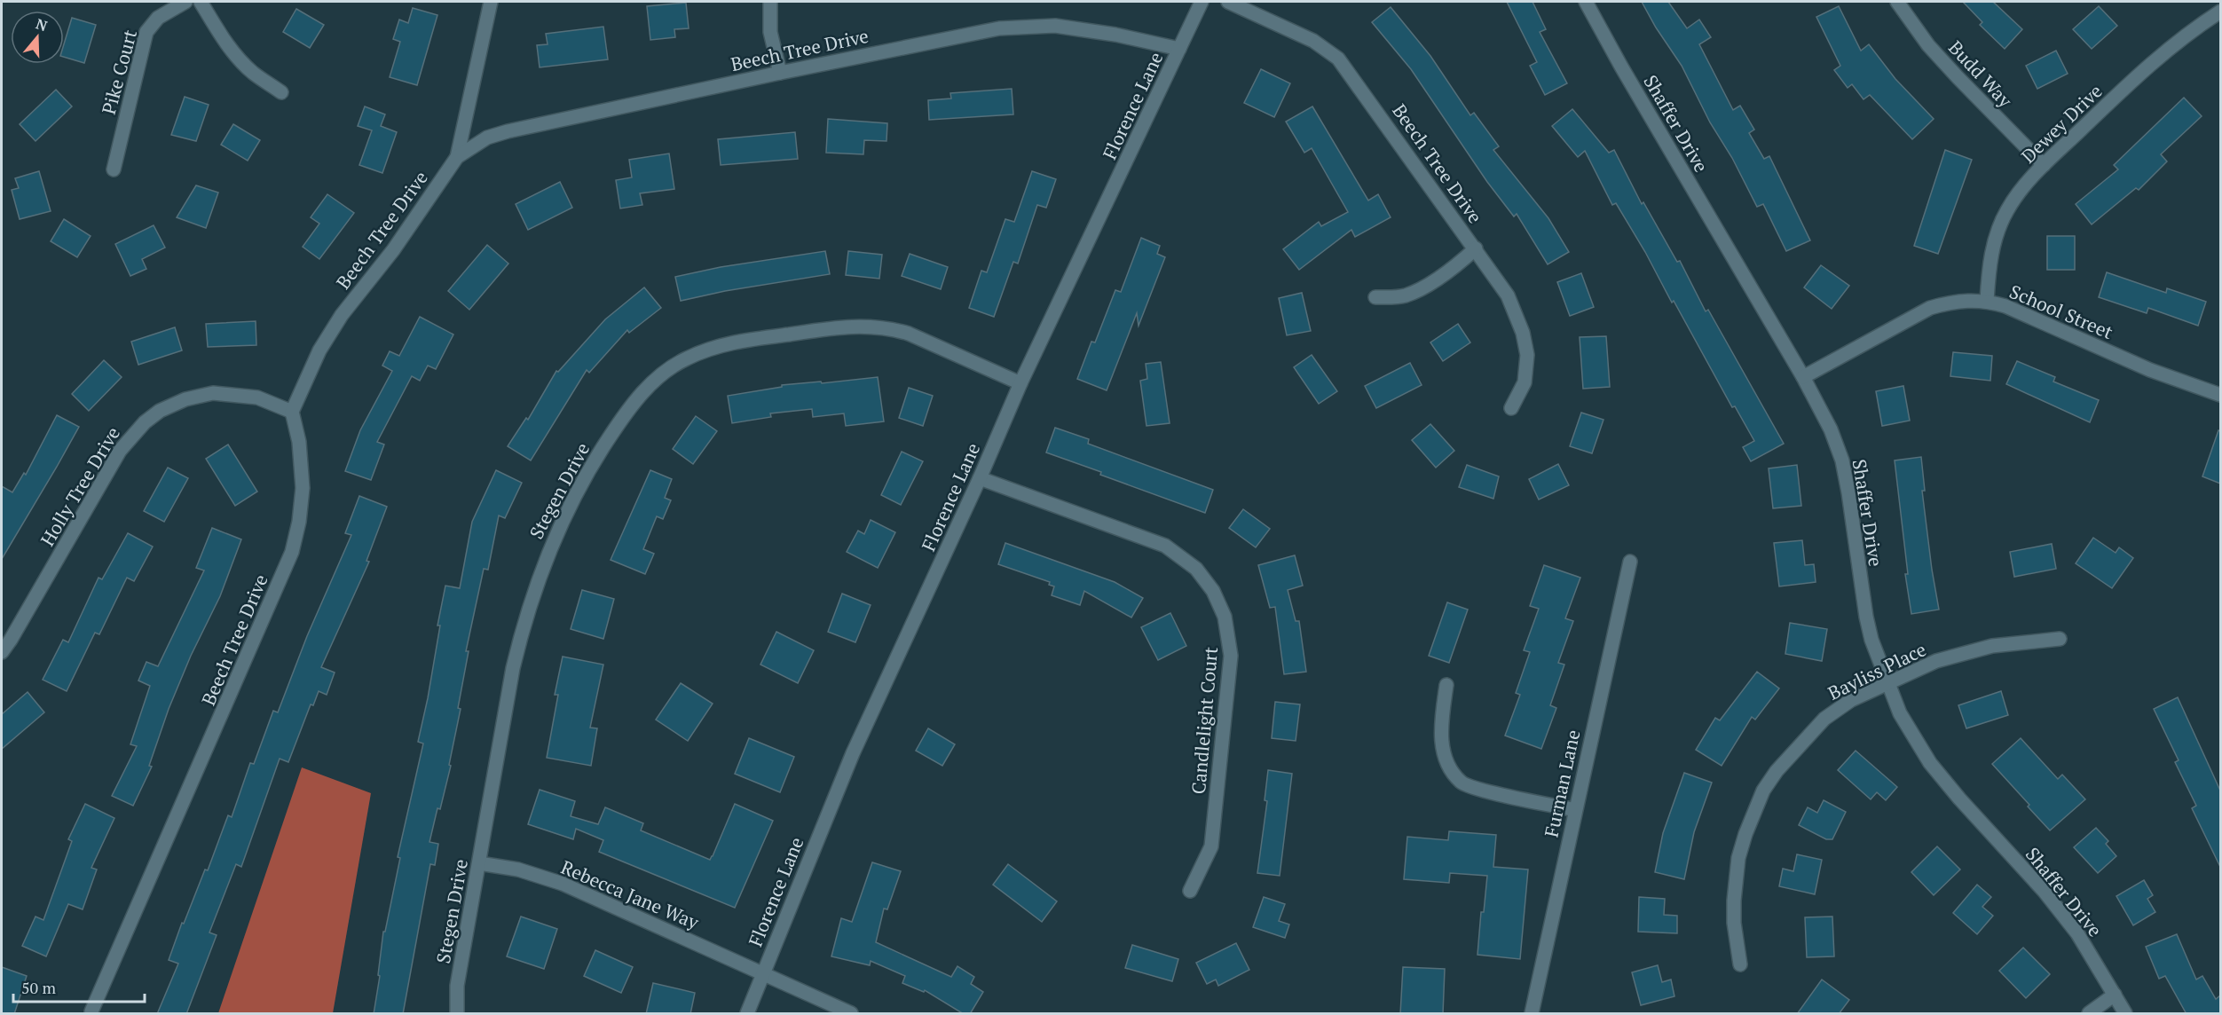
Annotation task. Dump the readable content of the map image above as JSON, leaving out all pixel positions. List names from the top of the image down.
{
  "streets": {
    "street": [
      "Beech Tree Drive",
      "Pike Court",
      "Budd Way",
      "Florence Lane",
      "Shaffer Drive",
      "Dewey Drive",
      "School Street",
      "Holly Tree Drive",
      "Stegen Drive",
      "Bayliss Place",
      "Candlelight Court",
      "Furman Lane",
      "Rebecca Jane Way"
    ]
  },
  "crossings": [
    ["Beech Tree Drive", "Florence Lane"],
    ["Beech Tree Drive", "Holly Tree Drive"],
    ["Budd Way", "Dewey Drive"],
    ["Florence Lane", "Stegen Drive"],
    ["Florence Lane", "Candlelight Court"],
    ["Florence Lane", "Rebecca Jane Way"],
    ["Shaffer Drive", "School Street"],
    ["Shaffer Drive", "Bayliss Place"],
    ["Dewey Drive", "School Street"],
    ["Stegen Drive", "Rebecca Jane Way"]
  ],
  "scale_bar": "50 m",
  "north": "top"
}
